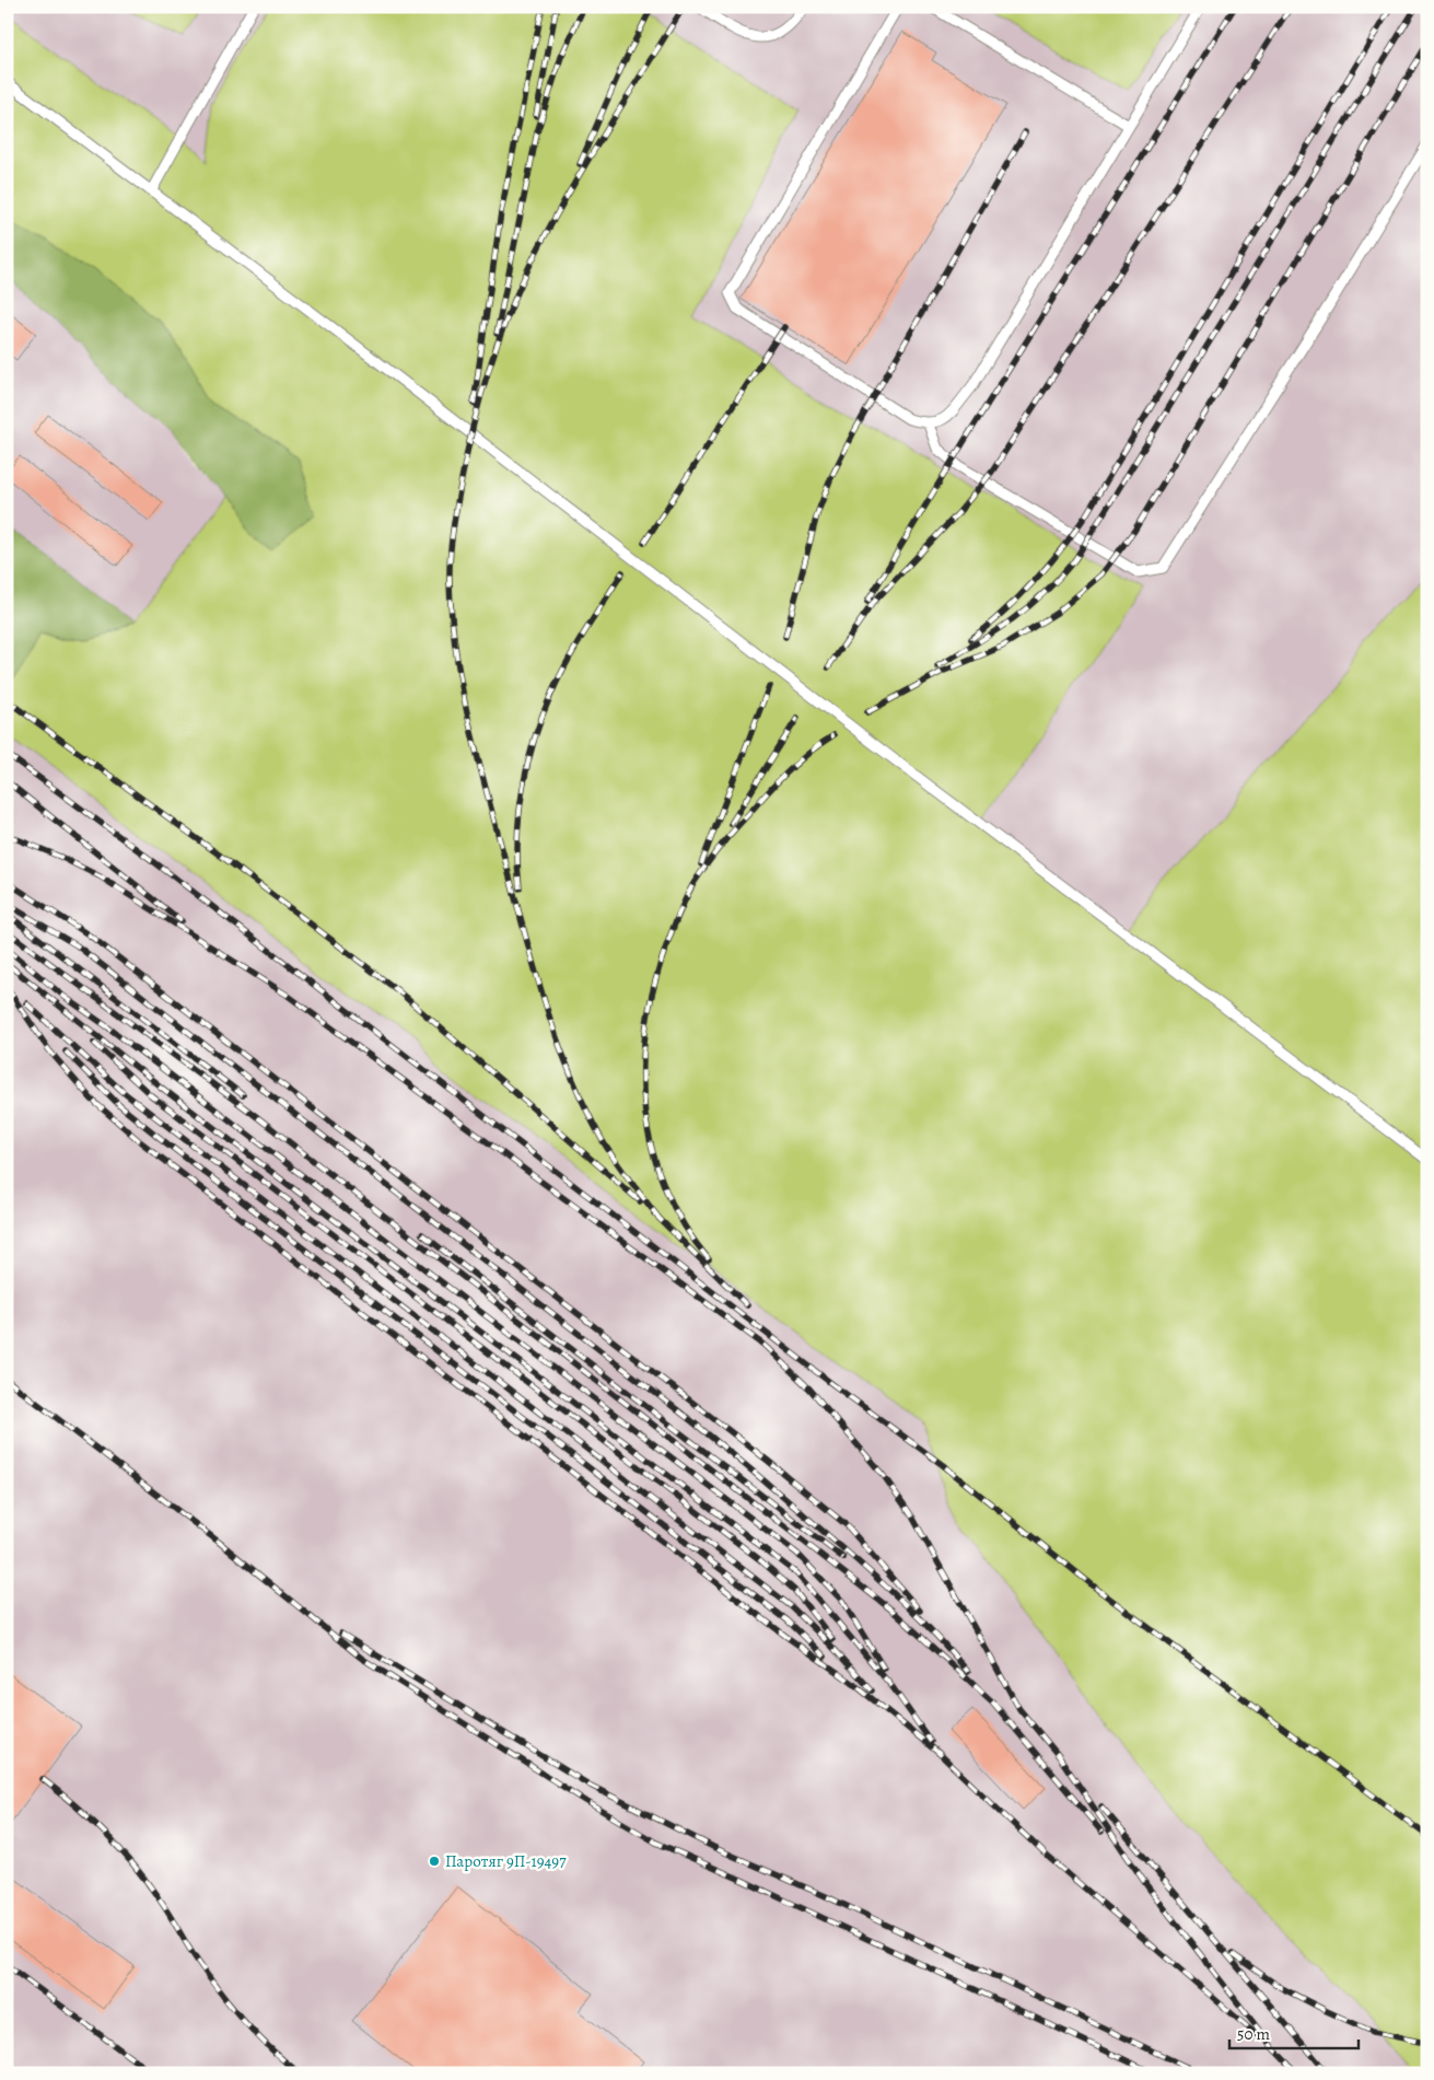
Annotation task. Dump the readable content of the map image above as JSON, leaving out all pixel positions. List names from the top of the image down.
{
  "places": ["Паротяг 9П-19497"],
  "scale_bar": "50 m"
}
